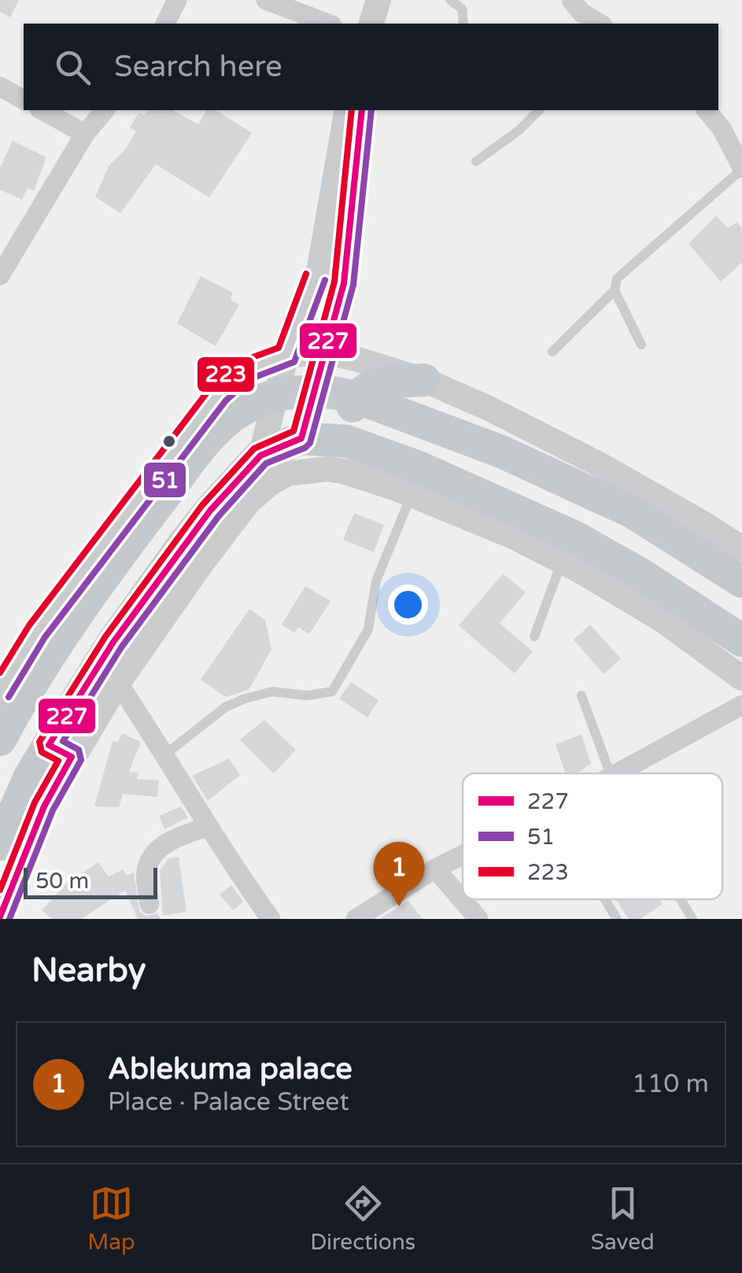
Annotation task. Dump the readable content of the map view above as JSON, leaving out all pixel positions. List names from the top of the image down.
{
  "lines": ["transit line 227", "transit line 51", "transit line 223"],
  "legend": ["227", "51", "223"],
  "scale_bar": "50 m",
  "page": {
    "search": "Search here",
    "pins": "1",
    "scale": "50 m",
    "heading": "Nearby",
    "list": [
      {
        "mark": "1",
        "name": "Ablekuma palace",
        "note": "Place · Palace Street",
        "value": "110 m"
      }
    ],
    "nav": ["Map", "Directions", "Saved"]
  }
}
